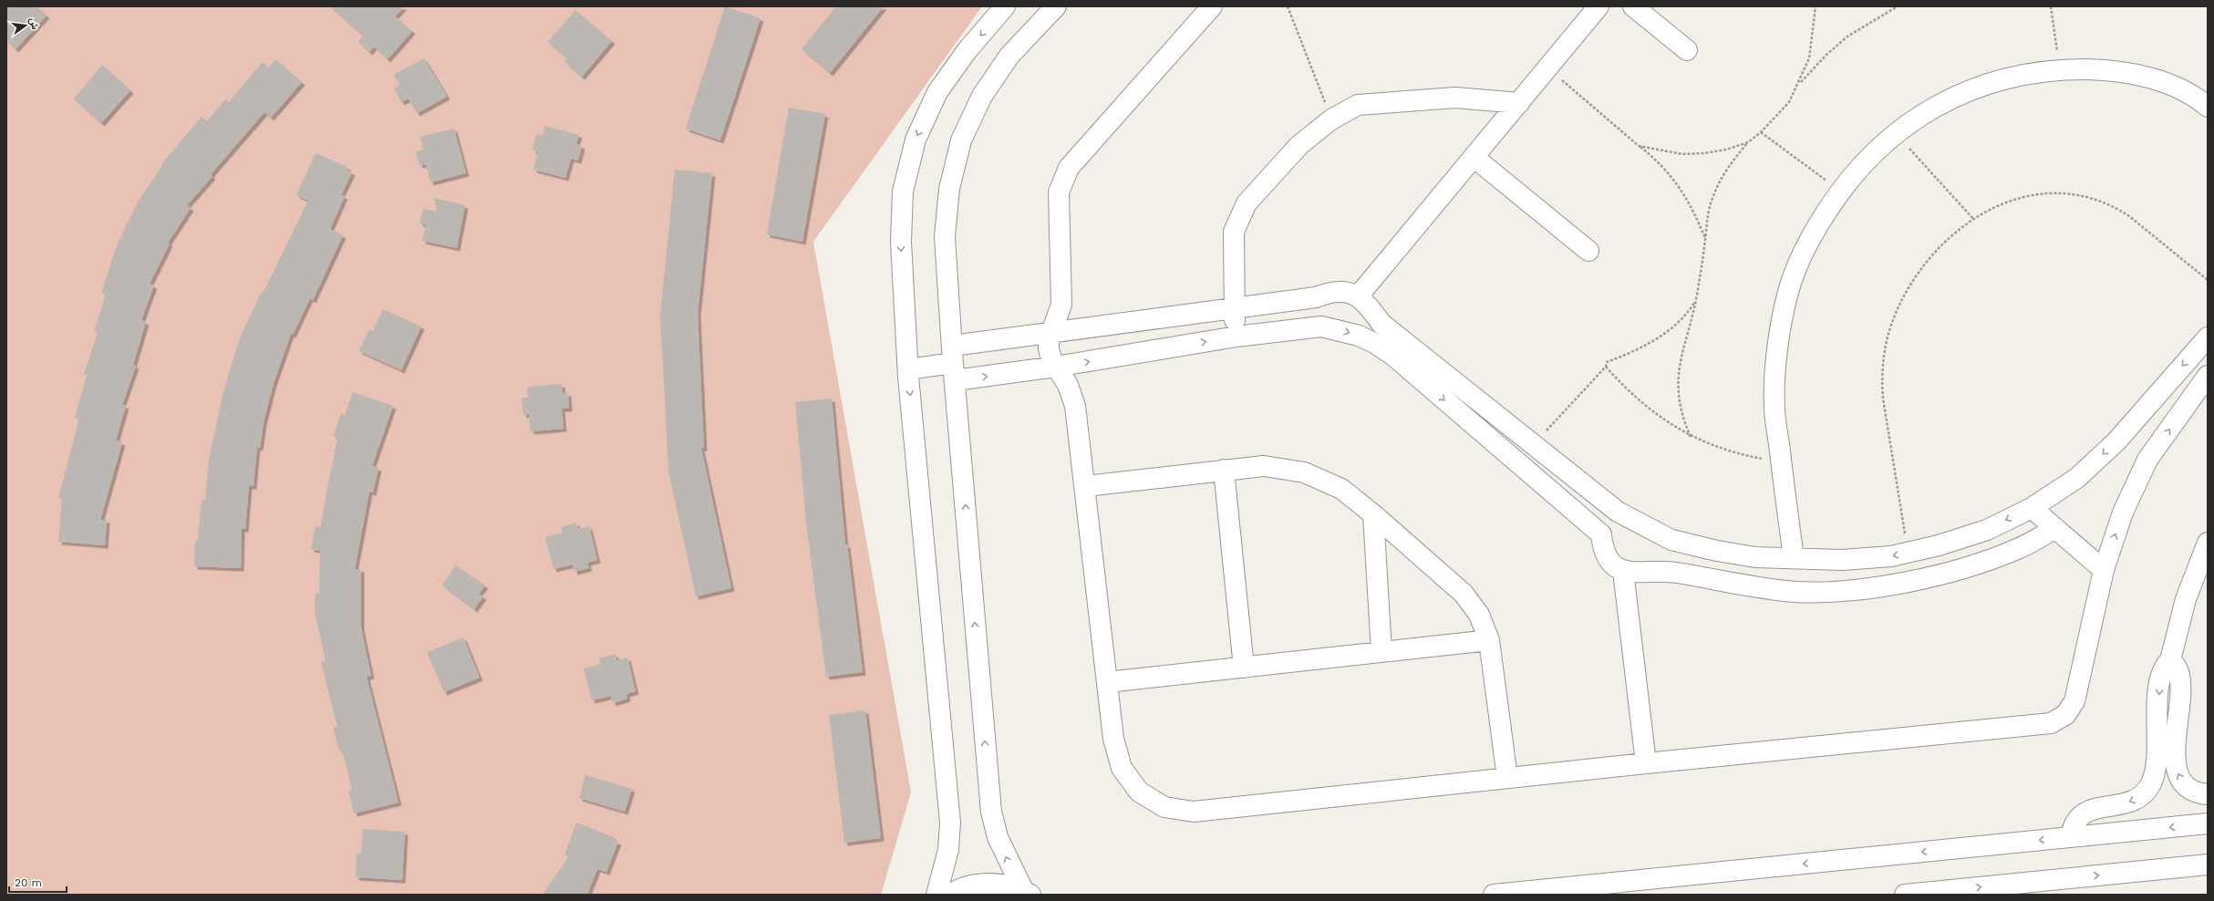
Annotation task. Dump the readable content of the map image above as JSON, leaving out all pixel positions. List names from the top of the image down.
{
  "scale_bar": "20 m",
  "north": "right"
}
